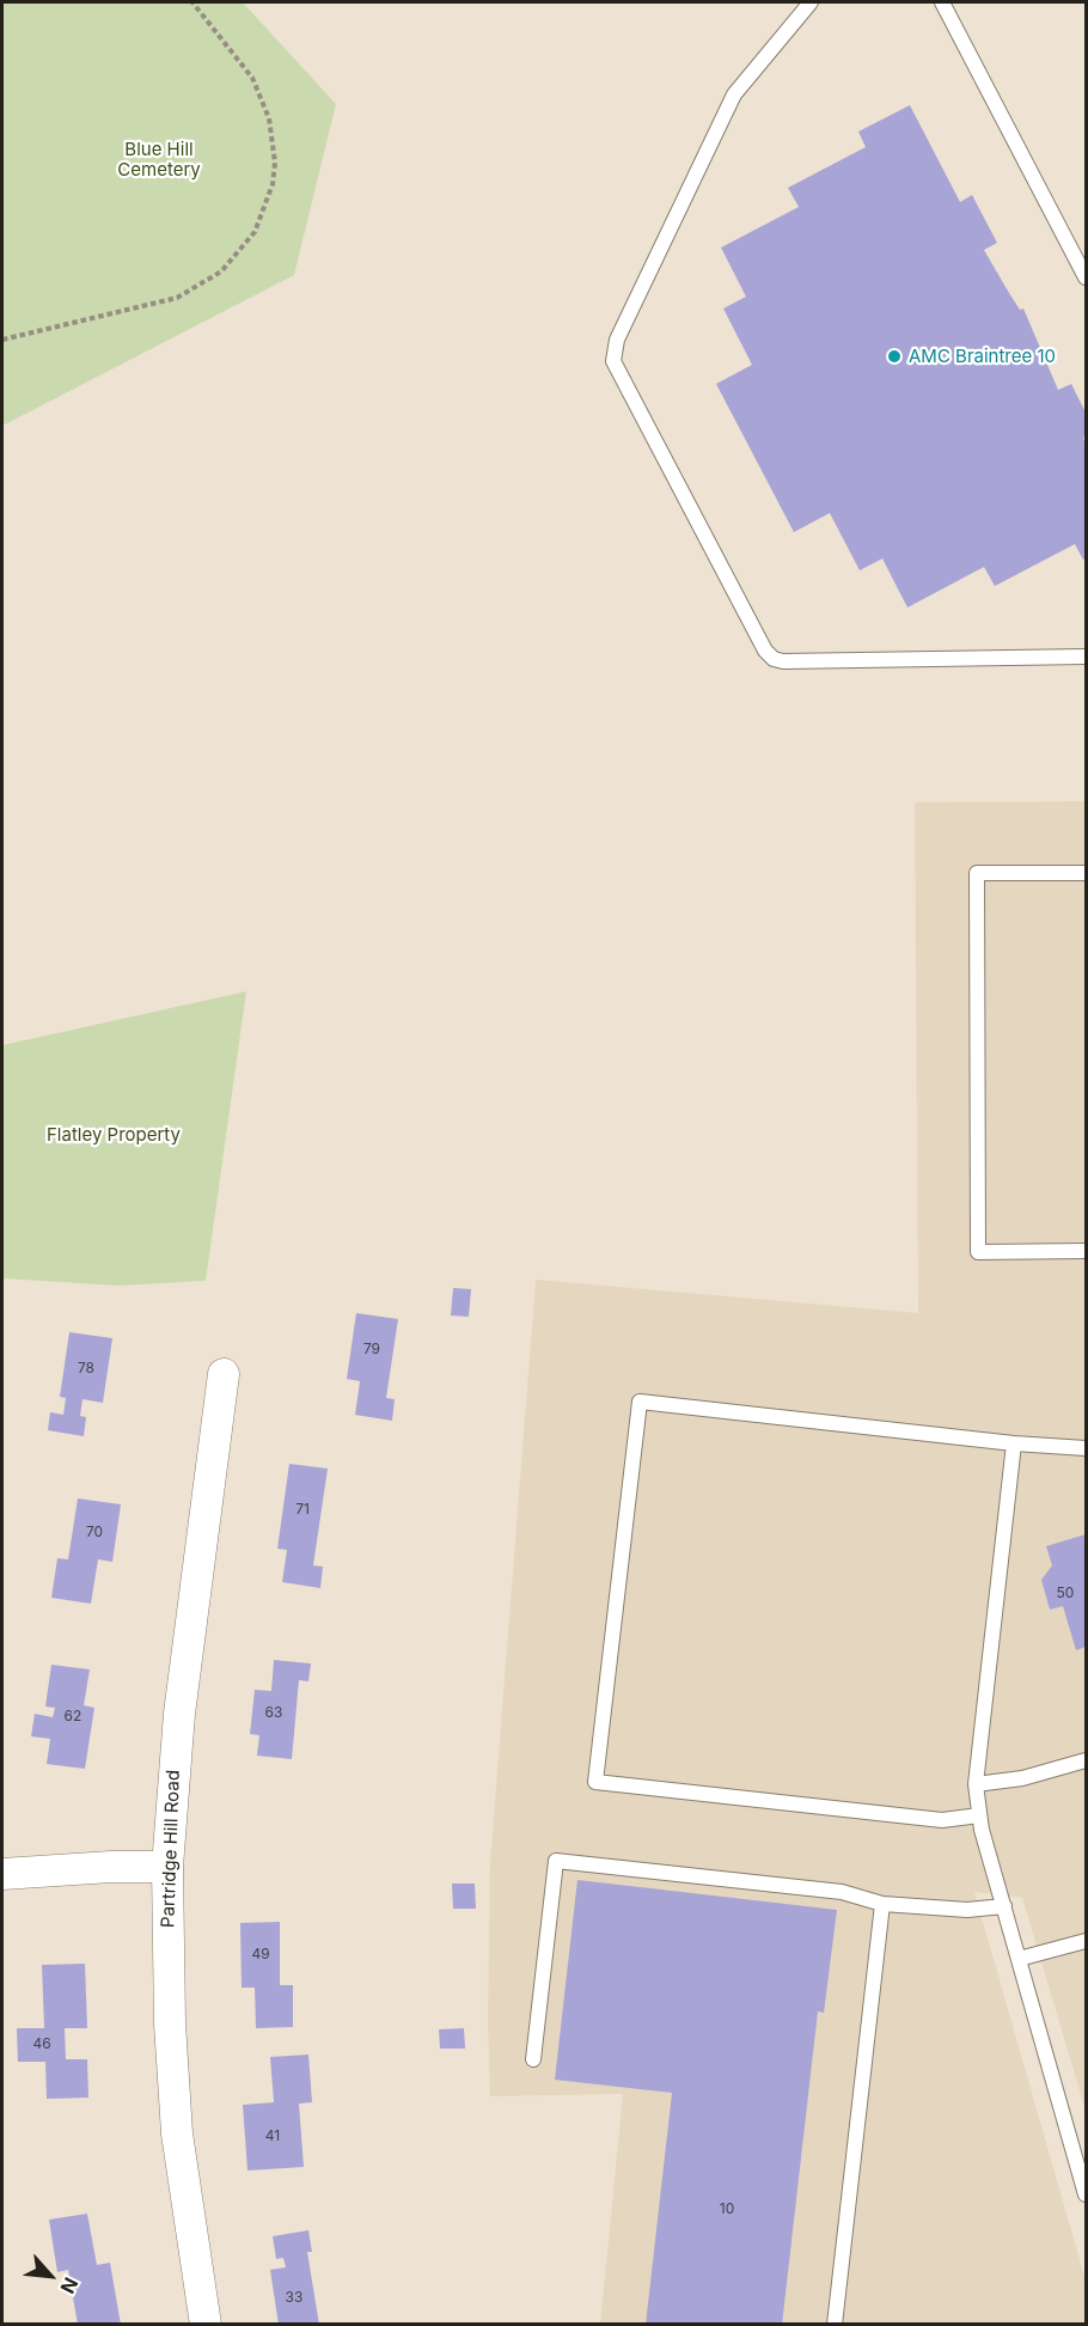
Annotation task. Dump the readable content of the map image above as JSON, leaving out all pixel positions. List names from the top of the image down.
{
  "streets": {
    "street": ["Partridge Hill Road"]
  },
  "parks": ["Blue Hill Cemetery", "Flatley Property"],
  "places": ["AMC Braintree 10"],
  "house_numbers": [
    "79",
    "78",
    "71",
    "70",
    "50",
    "63",
    "62",
    "49",
    "46",
    "41",
    "10",
    "33"
  ],
  "north": "bottom right"
}
